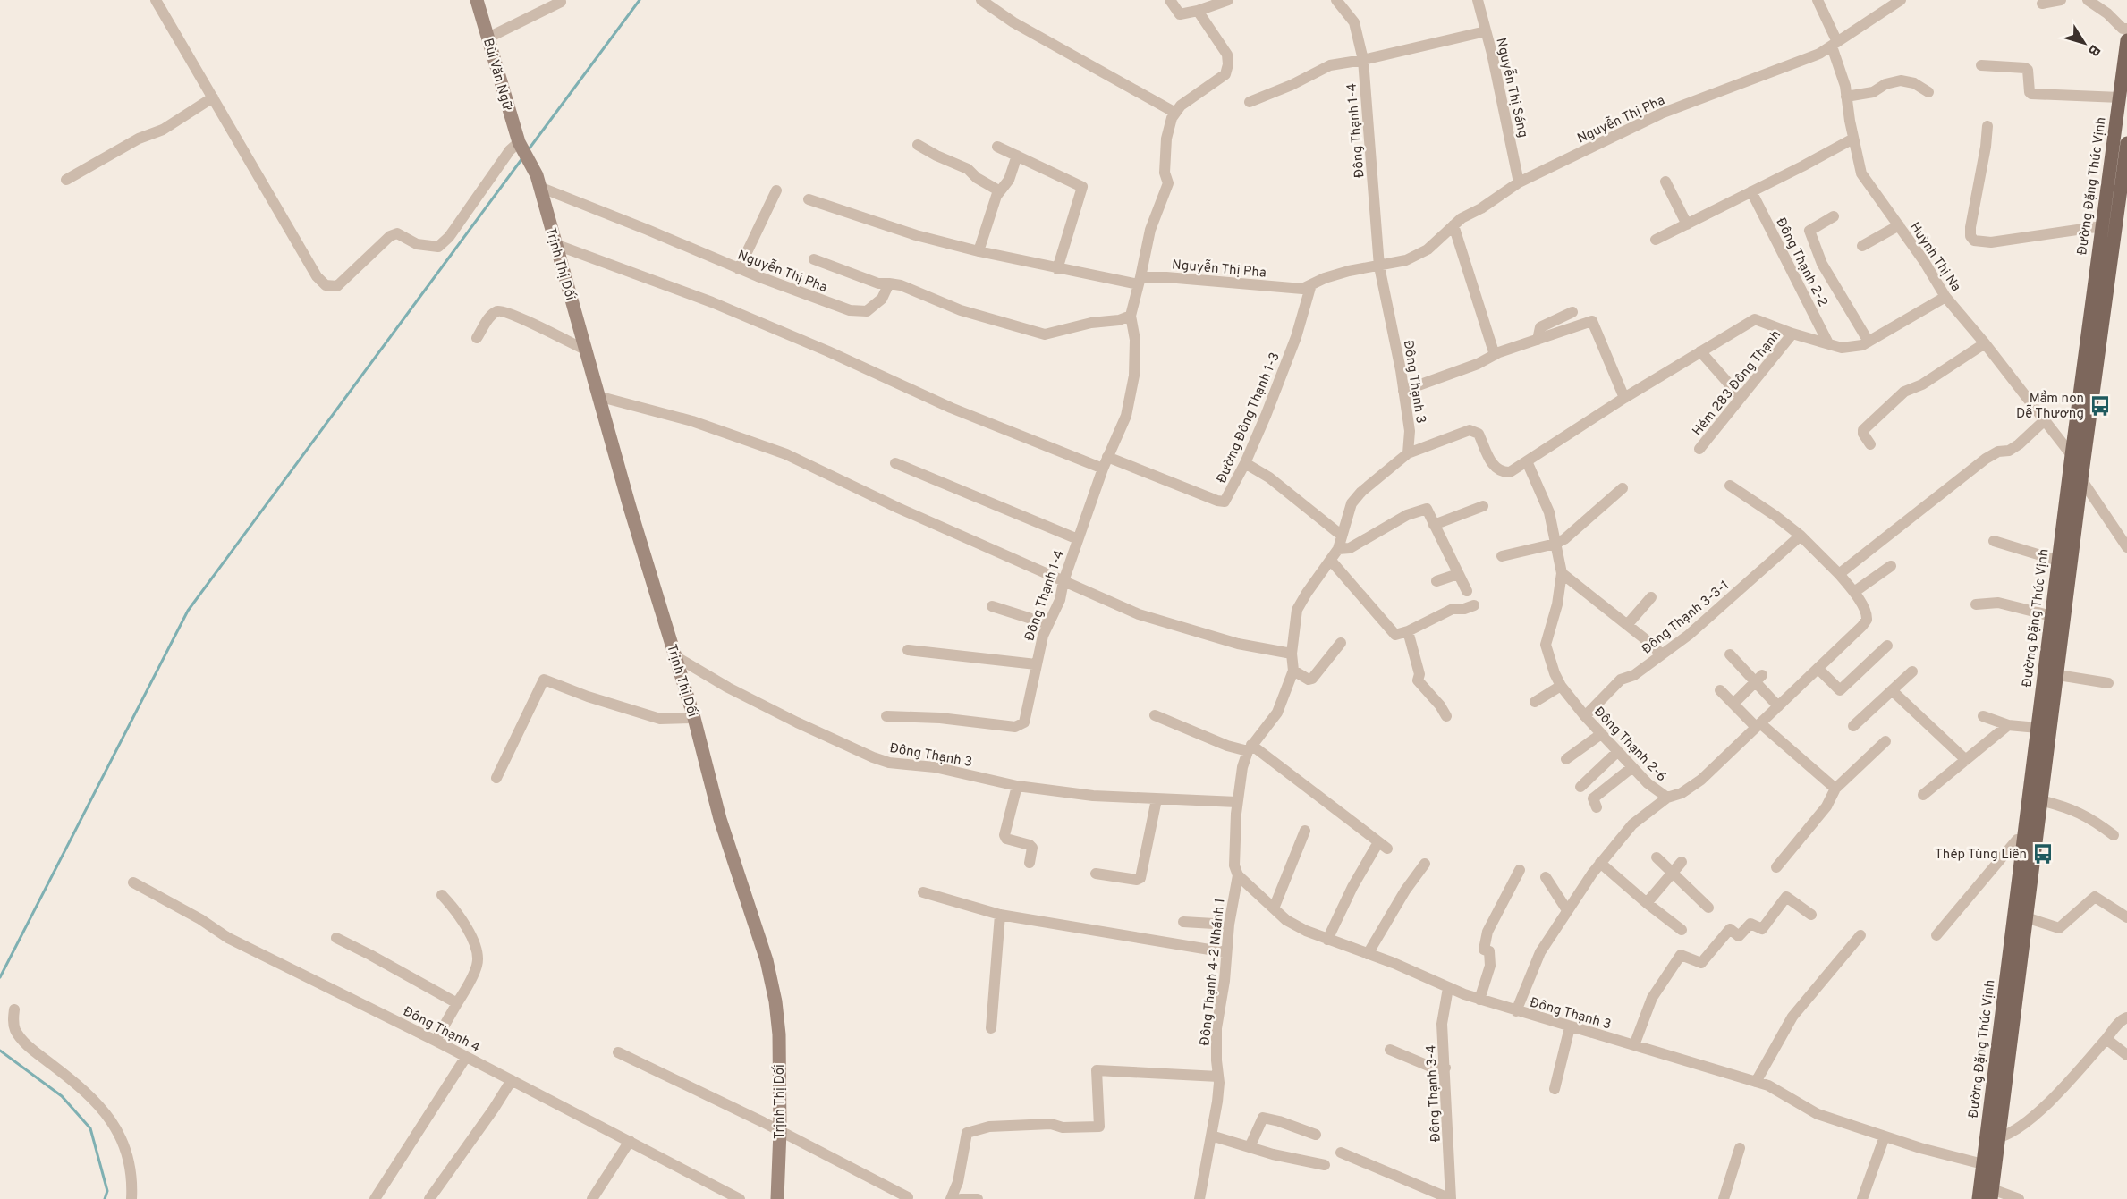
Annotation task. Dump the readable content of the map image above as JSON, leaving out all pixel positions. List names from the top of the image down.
{
  "streets": {
    "main road": ["Bùi Văn Ngữ", "Đường Đặng Thúc Vịnh", "Trịnh Thị Dối"],
    "street": [
      "Nguyễn Thị Sáng",
      "Nguyễn Thị Pha",
      "Đông Thạnh 1-4",
      "Huỳnh Thị Na",
      "Đông Thạnh 2-2",
      "Đông Thạnh 3",
      "Hẻm 283 Đông Thạnh",
      "Đường Đông Thạnh 1-3",
      "Đông Thạnh 3-3-1",
      "Đông Thạnh 2-6",
      "Đông Thạnh 4-2 Nhánh 1",
      "Đông Thạnh 4",
      "Đông Thạnh 3-4"
    ]
  },
  "crossings": [
    ["Bùi Văn Ngữ", "Trịnh Thị Dối"],
    ["Nguyễn Thị Sáng", "Nguyễn Thị Pha"],
    ["Nguyễn Thị Pha", "Đông Thạnh 1-4"],
    ["Nguyễn Thị Pha", "Huỳnh Thị Na"],
    ["Nguyễn Thị Pha", "Trịnh Thị Dối"],
    ["Nguyễn Thị Pha", "Đông Thạnh 3"],
    ["Nguyễn Thị Pha", "Đường Đông Thạnh 1-3"],
    ["Đông Thạnh 1-4", "Đông Thạnh 3"],
    ["Đông Thạnh 1-4", "Đường Đông Thạnh 1-3"],
    ["Đường Đặng Thúc Vịnh", "Huỳnh Thị Na"],
    ["Đường Đặng Thúc Vịnh", "Đông Thạnh 3"],
    ["Trịnh Thị Dối", "Đông Thạnh 3"],
    ["Đông Thạnh 3", "Đông Thạnh 4-2 Nhánh 1"],
    ["Đông Thạnh 3", "Đông Thạnh 3-4"],
    ["Đông Thạnh 3-3-1", "Đông Thạnh 2-6"]
  ],
  "places": {
    "bus stop": ["Mầm non Dễ Thương", "Thép Tùng Liên"]
  },
  "north": "bottom right"
}
